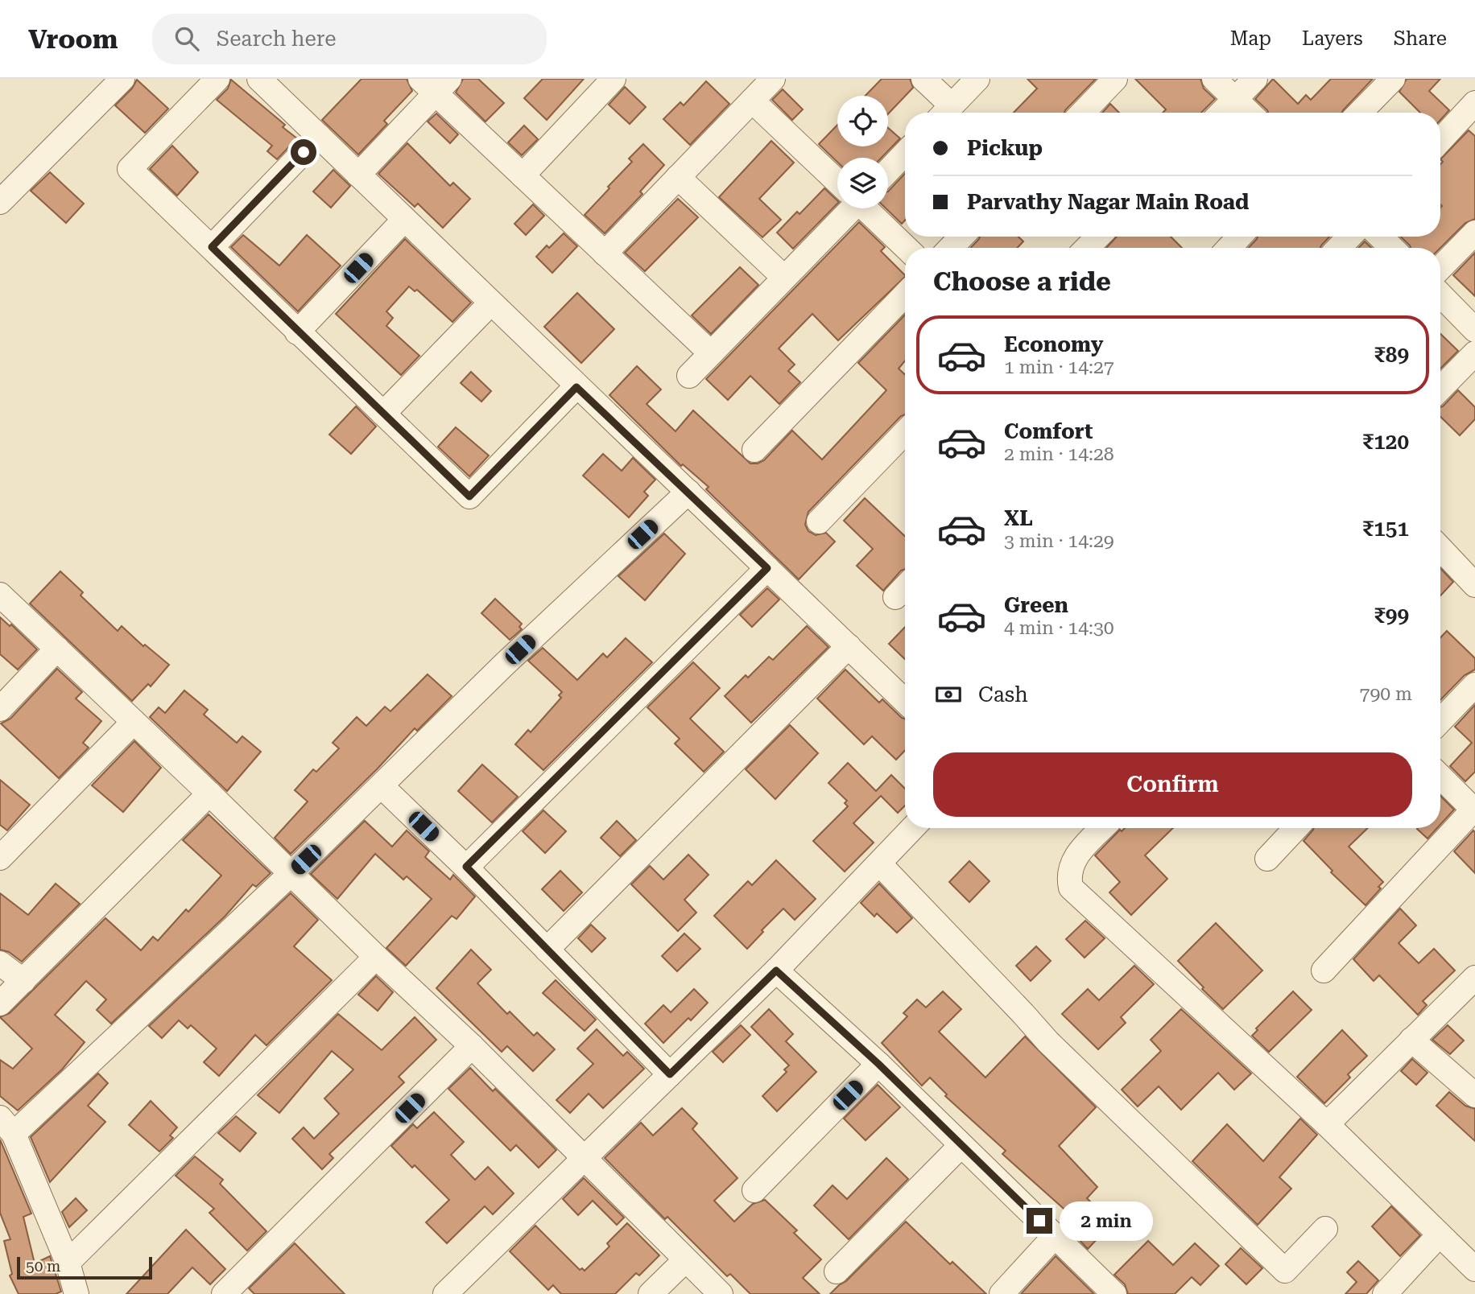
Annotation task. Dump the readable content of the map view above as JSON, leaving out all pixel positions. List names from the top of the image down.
{
  "scale_bar": "50 m",
  "page": {
    "header": "Vroom",
    "search": "Search here",
    "nav": ["Map", "Layers", "Share"],
    "banner": ["Pickup", "Parvathy Nagar Main Road"],
    "heading": "Choose a ride",
    "list": [
      {
        "name": "Economy",
        "note": "1 min · 14:27",
        "value": "₹89"
      },
      {
        "name": "Comfort",
        "note": "2 min · 14:28",
        "value": "₹120"
      },
      {
        "name": "XL",
        "note": "3 min · 14:29",
        "value": "₹151"
      },
      {
        "name": "Green",
        "note": "4 min · 14:30",
        "value": "₹99"
      }
    ],
    "pay": ["Cash", "790 m"],
    "buttons": "Confirm",
    "bubble": "2 min",
    "scale": "50 m"
  }
}
